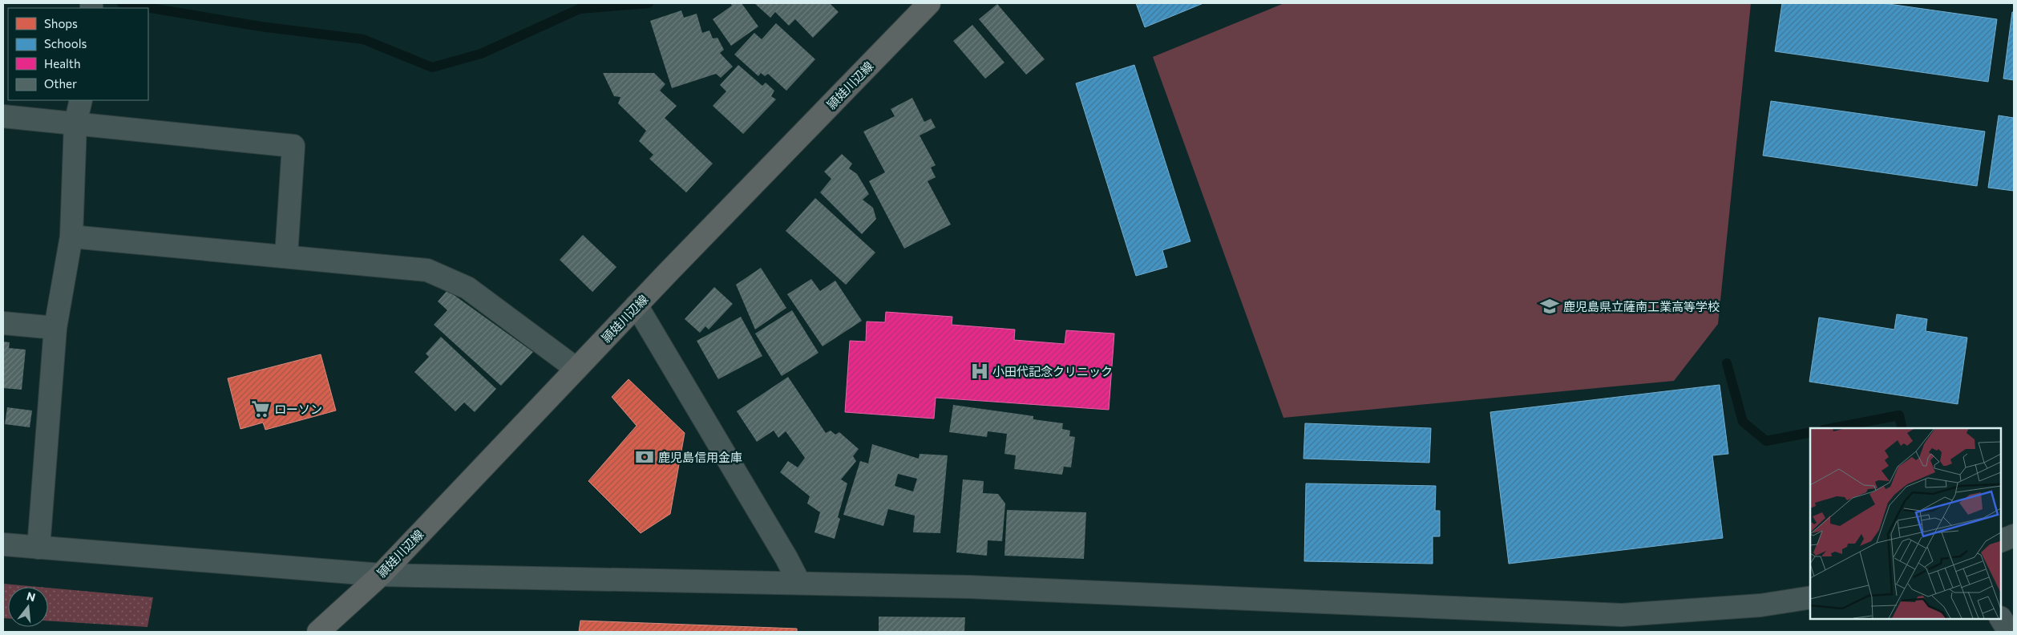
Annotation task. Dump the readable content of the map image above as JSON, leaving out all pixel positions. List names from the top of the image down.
{
  "streets": {
    "main road": ["頴娃川辺線"]
  },
  "places": {
    "school or university": ["鹿児島県立薩南工業高等学校"],
    "hospital": ["小田代記念クリニック"],
    "supermarket": ["ローソン"],
    "bank": ["鹿児島信用金庫"]
  },
  "legend": [
    "Shops",
    "Schools",
    "Health",
    "Other"
  ],
  "north": "top"
}
